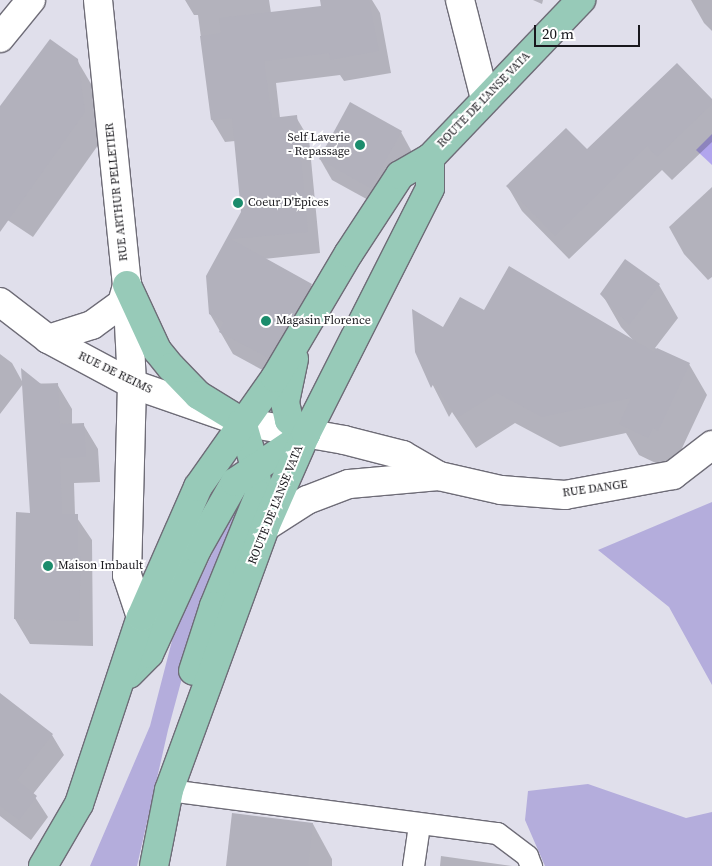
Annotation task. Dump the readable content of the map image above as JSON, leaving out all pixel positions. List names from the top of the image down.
{
  "streets": {
    "main road": ["ROUTE DE L'ANSE VATA"],
    "street": ["RUE ARTHUR PELLETIER", "RUE DE REIMS", "RUE DANGE"]
  },
  "crossings": [
    ["ROUTE DE L'ANSE VATA", "RUE ARTHUR PELLETIER"],
    ["ROUTE DE L'ANSE VATA", "RUE DE REIMS"],
    ["ROUTE DE L'ANSE VATA", "RUE DANGE"],
    ["RUE ARTHUR PELLETIER", "RUE DE REIMS"],
    ["RUE DE REIMS", "RUE DANGE"]
  ],
  "places": [
    "Self Laverie - Repassage",
    "Coeur D'Epices",
    "Magasin Florence",
    "Maison Imbault"
  ],
  "scale_bar": "20 m"
}
